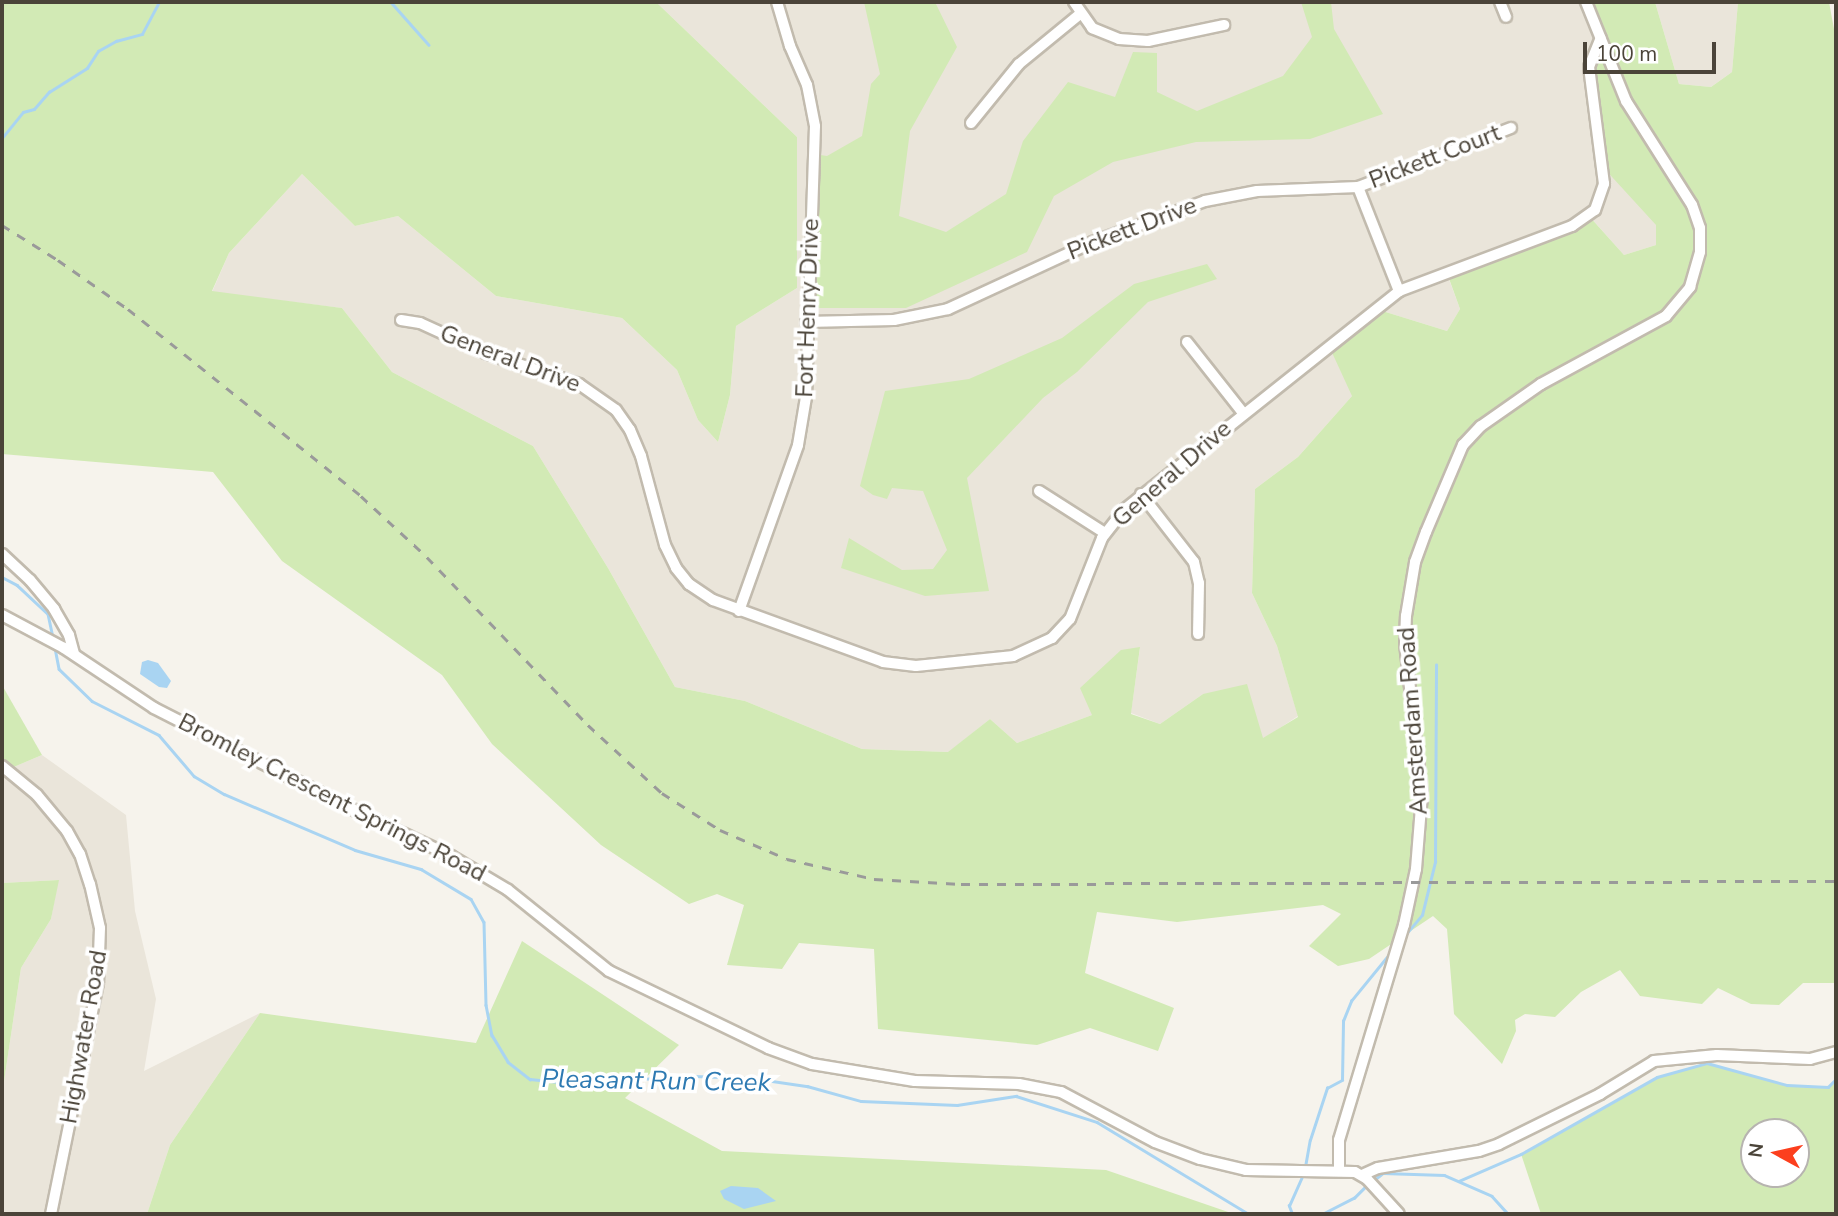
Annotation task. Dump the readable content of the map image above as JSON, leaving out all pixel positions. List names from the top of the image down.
{
  "streets": {
    "street": [
      "Pickett Court",
      "Pickett Drive",
      "Fort Henry Drive",
      "General Drive",
      "Amsterdam Road",
      "Bromley Crescent Springs Road",
      "Highwater Road"
    ]
  },
  "crossings": [
    ["Pickett Court", "Pickett Drive"],
    ["Pickett Drive", "Fort Henry Drive"],
    ["Fort Henry Drive", "General Drive"],
    ["General Drive", "Amsterdam Road"],
    ["Amsterdam Road", "Bromley Crescent Springs Road"]
  ],
  "water": ["Pleasant Run Creek"],
  "scale_bar": "100 m",
  "north": "left"
}
